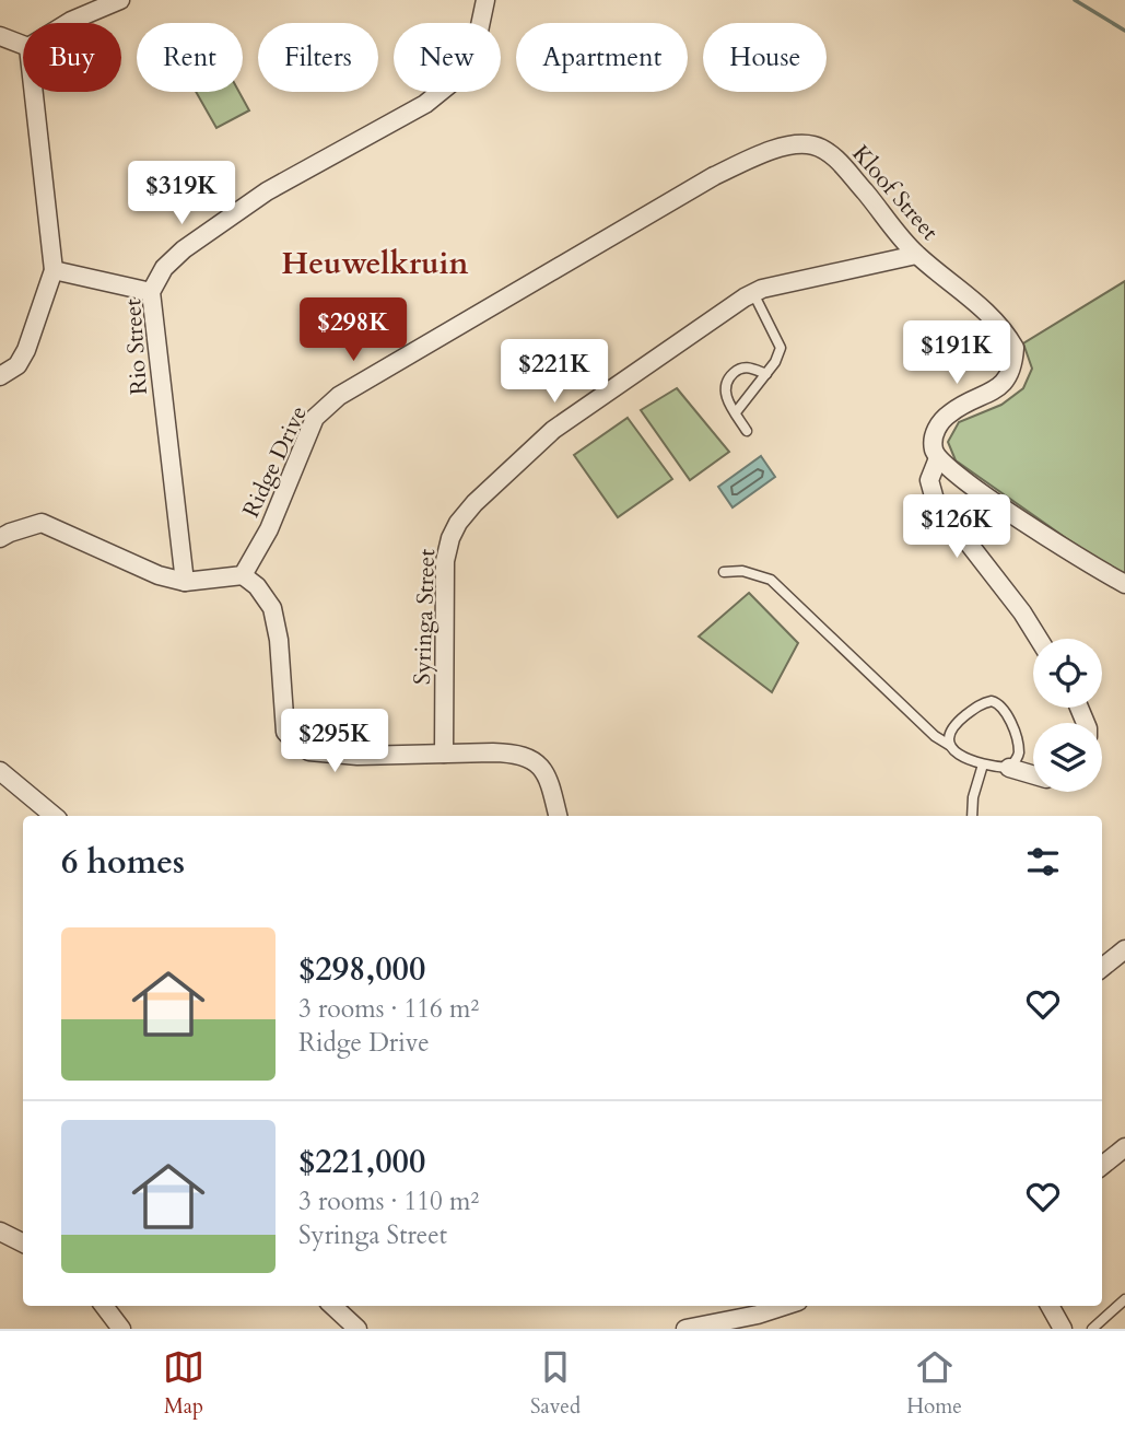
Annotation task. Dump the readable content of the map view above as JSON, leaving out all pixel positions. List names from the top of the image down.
{
  "streets": {
    "street": [
      "Kloof Street",
      "Rio Street",
      "Ridge Drive",
      "Syringa Street"
    ]
  },
  "crossings": [
    ["Kloof Street", "Ridge Drive"],
    ["Kloof Street", "Syringa Street"]
  ],
  "districts": ["Heuwelkruin"],
  "page": {
    "chip": [
      "Buy",
      "Rent",
      "Filters",
      "New",
      "Apartment",
      "House"
    ],
    "price": [
      "$319K",
      "$298K",
      "$191K",
      "$221K",
      "$126K",
      "$295K"
    ],
    "heading": "6 homes",
    "list": [
      {
        "name": "$298,000",
        "note": "3 rooms · 116 m² · Ridge Drive"
      },
      {
        "name": "$221,000",
        "note": "3 rooms · 110 m² · Syringa Street"
      }
    ],
    "tabs": ["Map", "Saved", "Home"]
  }
}
